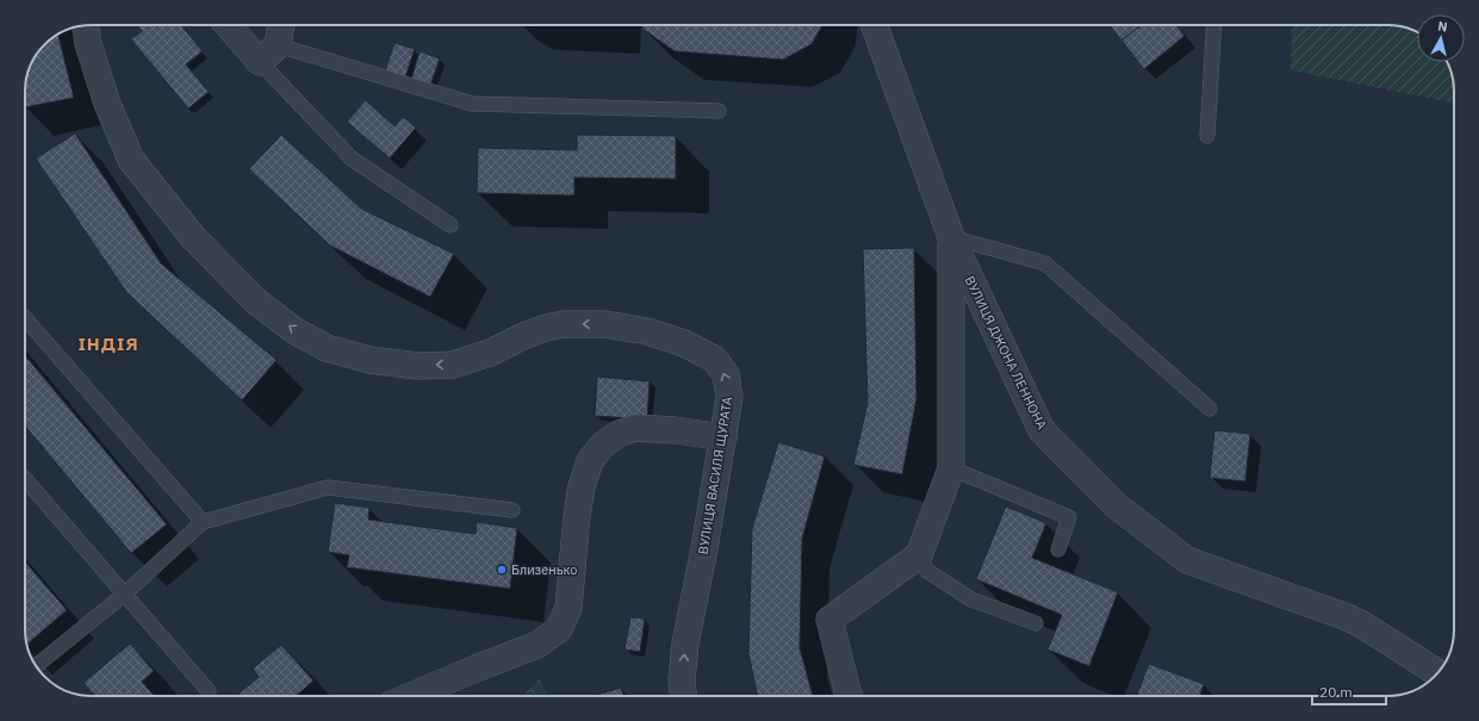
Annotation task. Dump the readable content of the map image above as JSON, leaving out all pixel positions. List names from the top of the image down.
{
  "streets": {
    "street": ["ВУЛИЦЯ ДЖОНА ЛЕННОНА", "ВУЛИЦЯ ВАСИЛЯ ЩУРАТА"]
  },
  "districts": ["ІНДІЯ"],
  "places": ["Близенько"],
  "scale_bar": "20 m",
  "north": "top"
}
